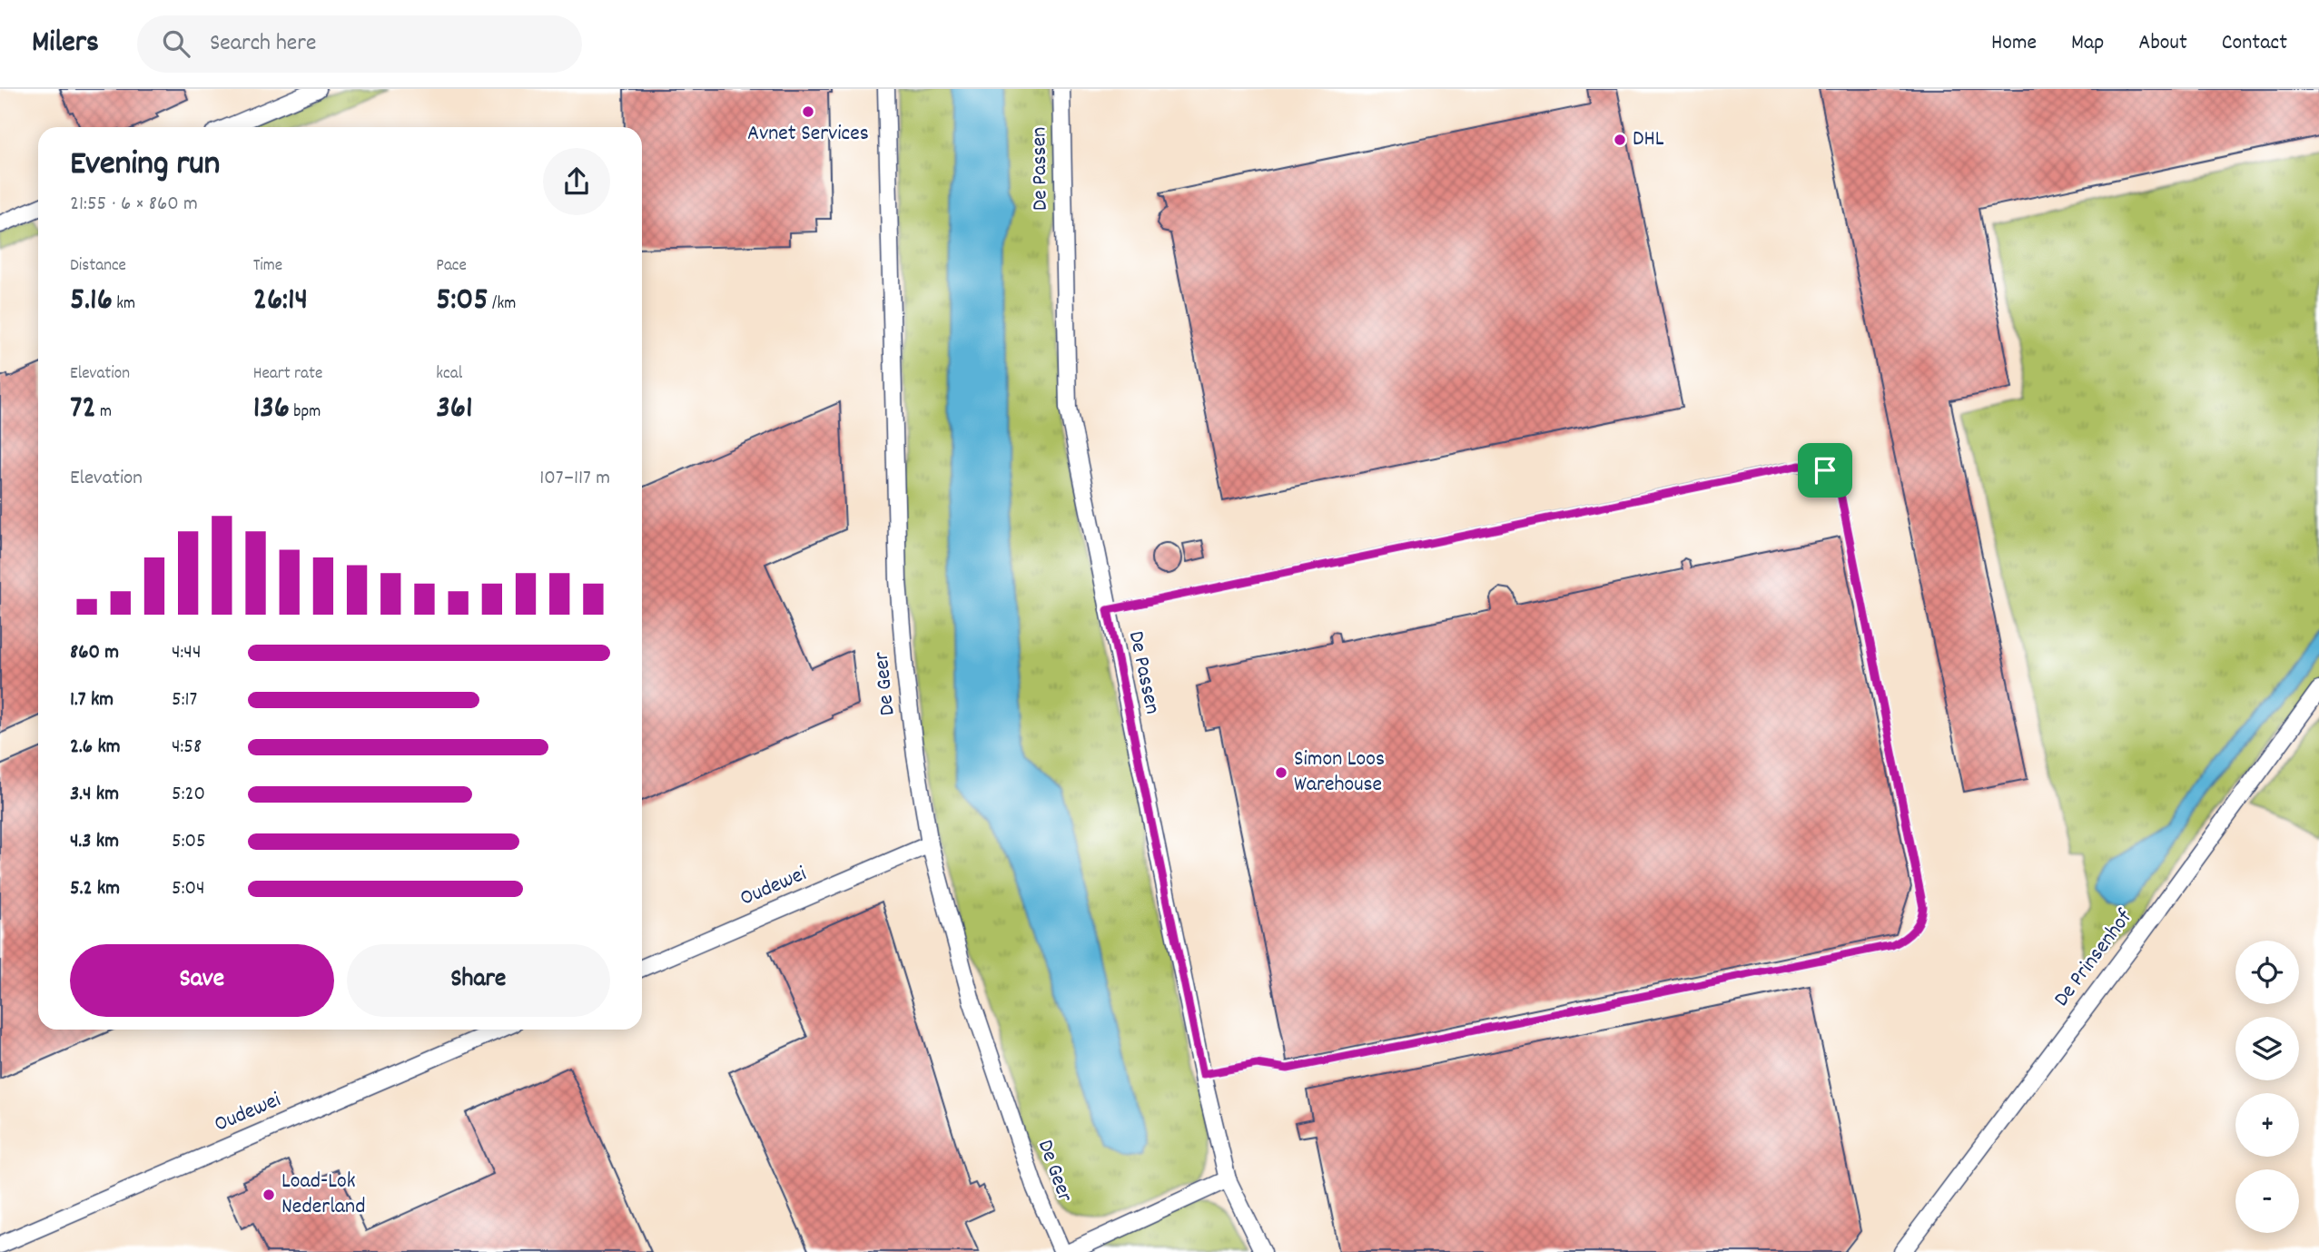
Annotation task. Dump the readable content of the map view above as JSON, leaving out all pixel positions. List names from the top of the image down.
{
  "streets": {
    "street": [
      "De Passen",
      "De Geer",
      "Oudewei",
      "De Prinsenhof"
    ]
  },
  "crossings": [
    ["De Geer", "Oudewei"]
  ],
  "places": [
    "Avnet Services",
    "DHL",
    "Simon Loos Warehouse",
    "Load-Lok Nederland"
  ],
  "page": {
    "header": "Milers",
    "search": "Search here",
    "nav": [
      "Home",
      "Map",
      "About",
      "Contact"
    ],
    "heading": ["Evening run", "21:55 · 6 × 860 m"],
    "stats": [
      ["Distance", "5.16 km"],
      ["Time", "26:14"],
      ["Pace", "5:05 /km"],
      ["Elevation", "72 m"],
      ["Heart rate", "136 bpm"],
      ["kcal", "361"]
    ],
    "chart": ["Elevation", "107–117 m"],
    "list": [
      {
        "name": "860 m",
        "note": "4:44"
      },
      {
        "name": "1.7 km",
        "note": "5:17"
      },
      {
        "name": "2.6 km",
        "note": "4:58"
      },
      {
        "name": "3.4 km",
        "note": "5:20"
      },
      {
        "name": "4.3 km",
        "note": "5:05"
      },
      {
        "name": "5.2 km",
        "note": "5:04"
      }
    ],
    "buttons": ["Save", "Share"],
    "map_buttons": ["+", "−"]
  }
}
